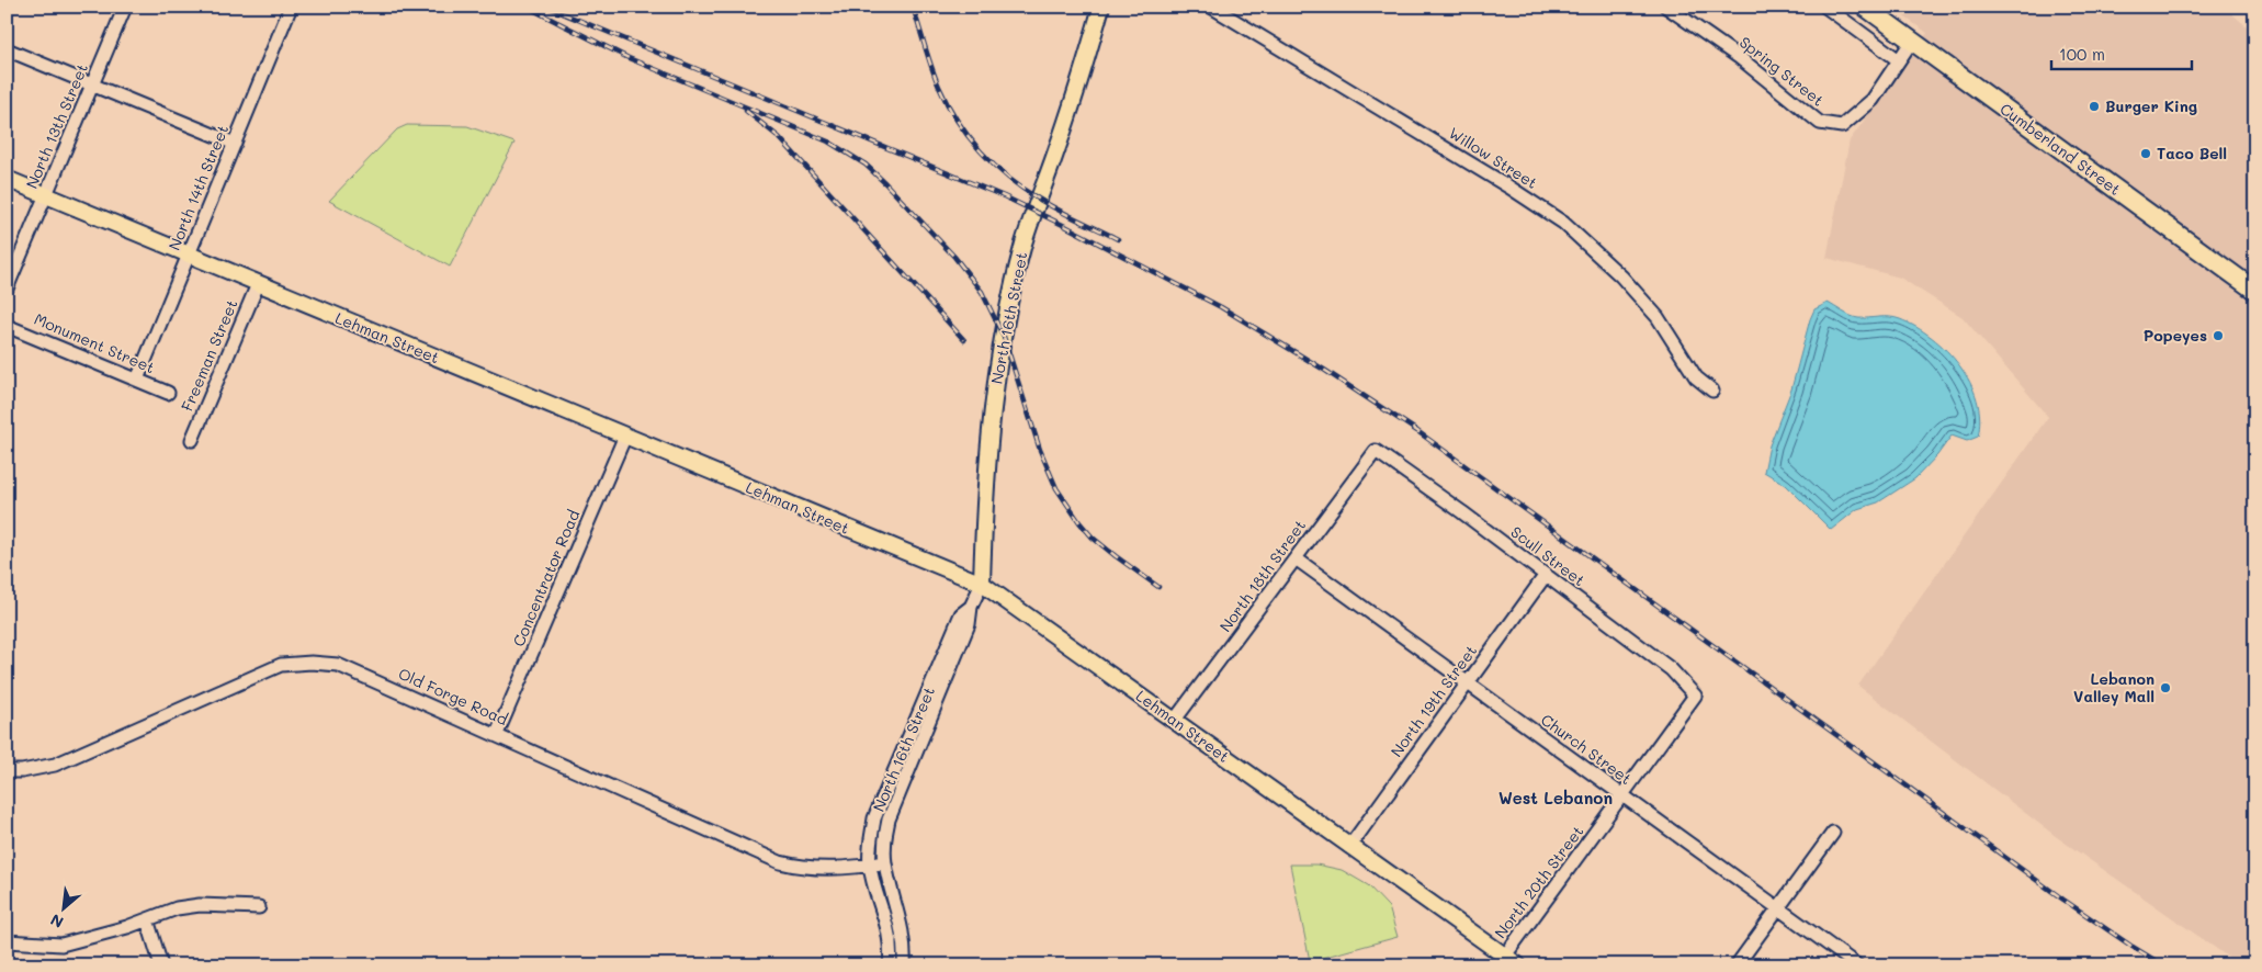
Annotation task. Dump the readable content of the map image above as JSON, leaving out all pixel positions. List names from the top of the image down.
{
  "streets": {
    "highway": ["Cumberland Street"],
    "main road": ["North 16th Street", "Lehman Street"],
    "street": [
      "Spring Street",
      "North 13th Street",
      "Willow Street",
      "North 14th Street",
      "Monument Street",
      "Freeman Street",
      "Scull Street",
      "North 18th Street",
      "Concentrator Road",
      "Old Forge Road",
      "North 19th Street",
      "Church Street",
      "North 20th Street"
    ]
  },
  "crossings": [
    ["Spring Street", "Cumberland Street"],
    ["North 13th Street", "Lehman Street"],
    ["North 14th Street", "Lehman Street"],
    ["North 14th Street", "Monument Street"],
    ["North 16th Street", "Lehman Street"],
    ["North 16th Street", "Old Forge Road"],
    ["Lehman Street", "Freeman Street"],
    ["Lehman Street", "North 18th Street"],
    ["Lehman Street", "Concentrator Road"],
    ["Lehman Street", "North 19th Street"],
    ["Lehman Street", "North 20th Street"],
    ["Scull Street", "North 18th Street"],
    ["Scull Street", "North 19th Street"],
    ["Scull Street", "North 20th Street"],
    ["North 18th Street", "Church Street"],
    ["Concentrator Road", "Old Forge Road"],
    ["North 19th Street", "Church Street"],
    ["Church Street", "North 20th Street"]
  ],
  "districts": ["West Lebanon"],
  "places": [
    "Burger King",
    "Taco Bell",
    "Popeyes",
    "Lebanon Valley Mall"
  ],
  "scale_bar": "100 m",
  "north": "bottom left"
}
